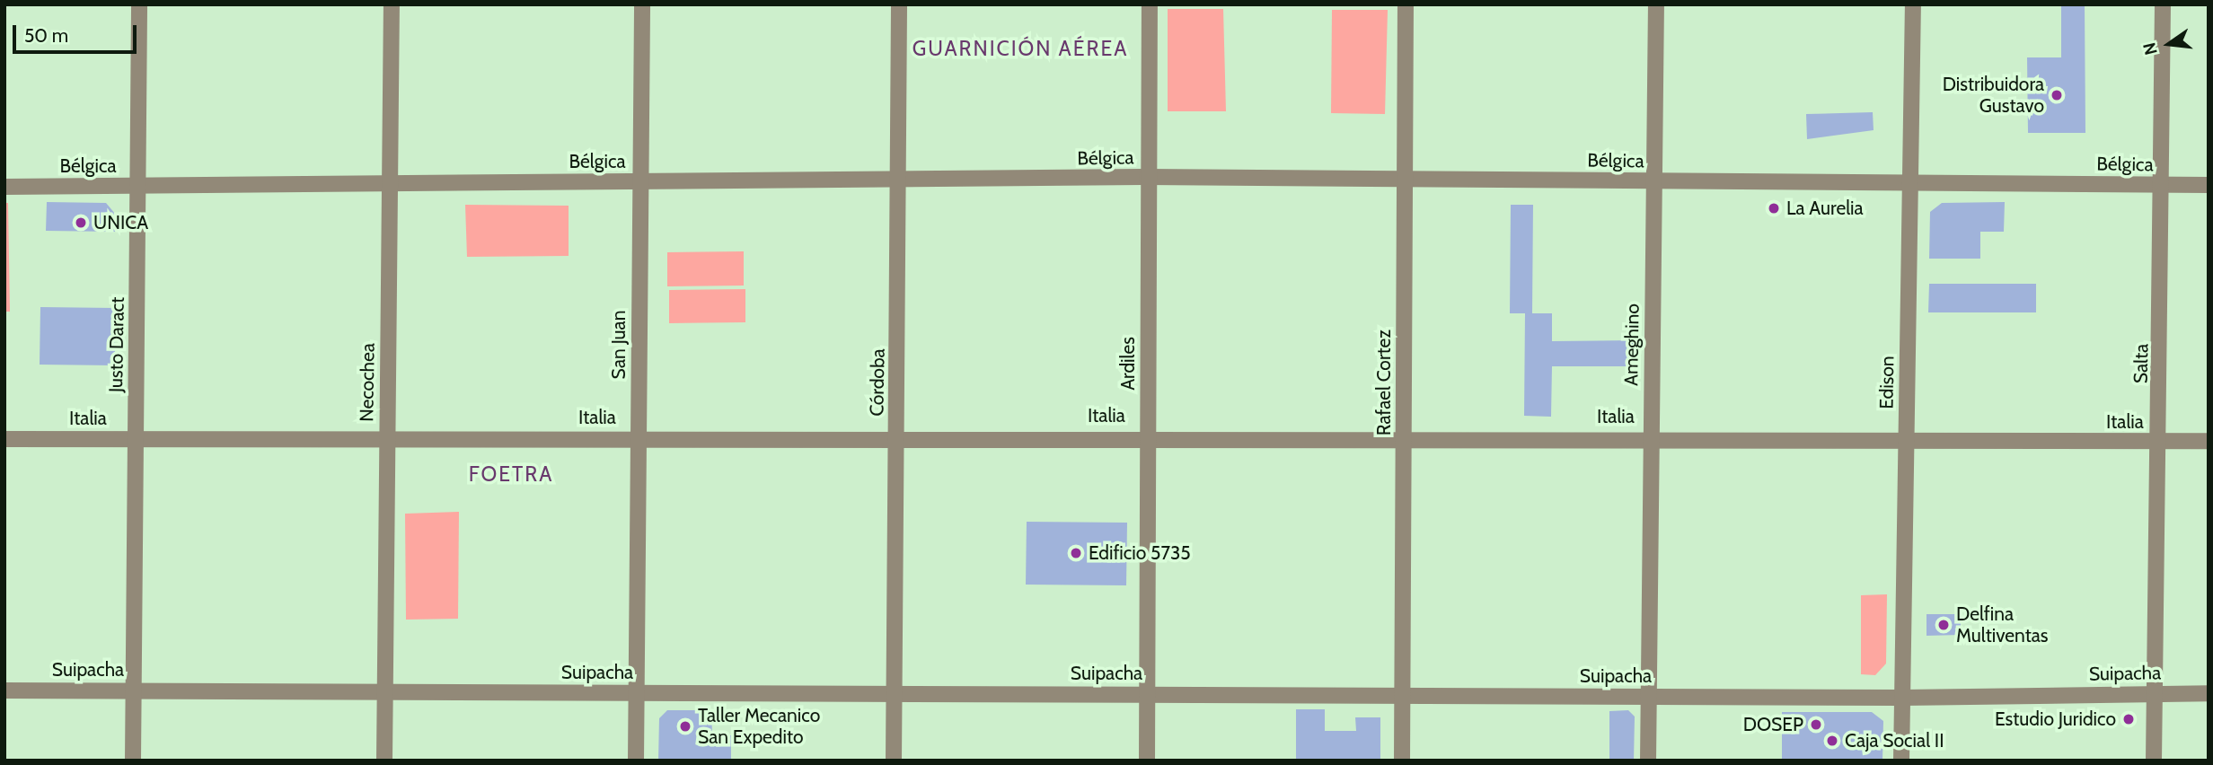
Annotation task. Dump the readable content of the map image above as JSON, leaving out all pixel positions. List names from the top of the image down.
{
  "streets": {
    "street": [
      "Bélgica",
      "Justo Daract",
      "San Juan",
      "Ameghino",
      "Ardiles",
      "Salta",
      "Necochea",
      "Córdoba",
      "Rafael Cortez",
      "Edison",
      "Italia",
      "Suipacha"
    ]
  },
  "crossings": [
    ["Bélgica", "Justo Daract"],
    ["Bélgica", "San Juan"],
    ["Bélgica", "Ameghino"],
    ["Bélgica", "Ardiles"],
    ["Bélgica", "Salta"],
    ["Bélgica", "Necochea"],
    ["Bélgica", "Córdoba"],
    ["Bélgica", "Rafael Cortez"],
    ["Bélgica", "Edison"],
    ["Justo Daract", "Italia"],
    ["Justo Daract", "Suipacha"],
    ["San Juan", "Italia"],
    ["San Juan", "Suipacha"],
    ["Ameghino", "Italia"],
    ["Ameghino", "Suipacha"],
    ["Ardiles", "Italia"],
    ["Ardiles", "Suipacha"],
    ["Salta", "Italia"],
    ["Salta", "Suipacha"],
    ["Necochea", "Italia"],
    ["Necochea", "Suipacha"],
    ["Córdoba", "Italia"],
    ["Córdoba", "Suipacha"],
    ["Rafael Cortez", "Italia"],
    ["Rafael Cortez", "Suipacha"],
    ["Edison", "Italia"],
    ["Edison", "Suipacha"]
  ],
  "districts": ["GUARNICIÓN AÉREA", "FOETRA"],
  "places": [
    "Distribuidora Gustavo",
    "La Aurelia",
    "UNICA",
    "Edificio 5735",
    "Delfina Multiventas",
    "Estudio Juridico",
    "DOSEP",
    "Taller Mecanico San Expedito",
    "Caja Social II"
  ],
  "scale_bar": "50 m",
  "north": "left"
}
